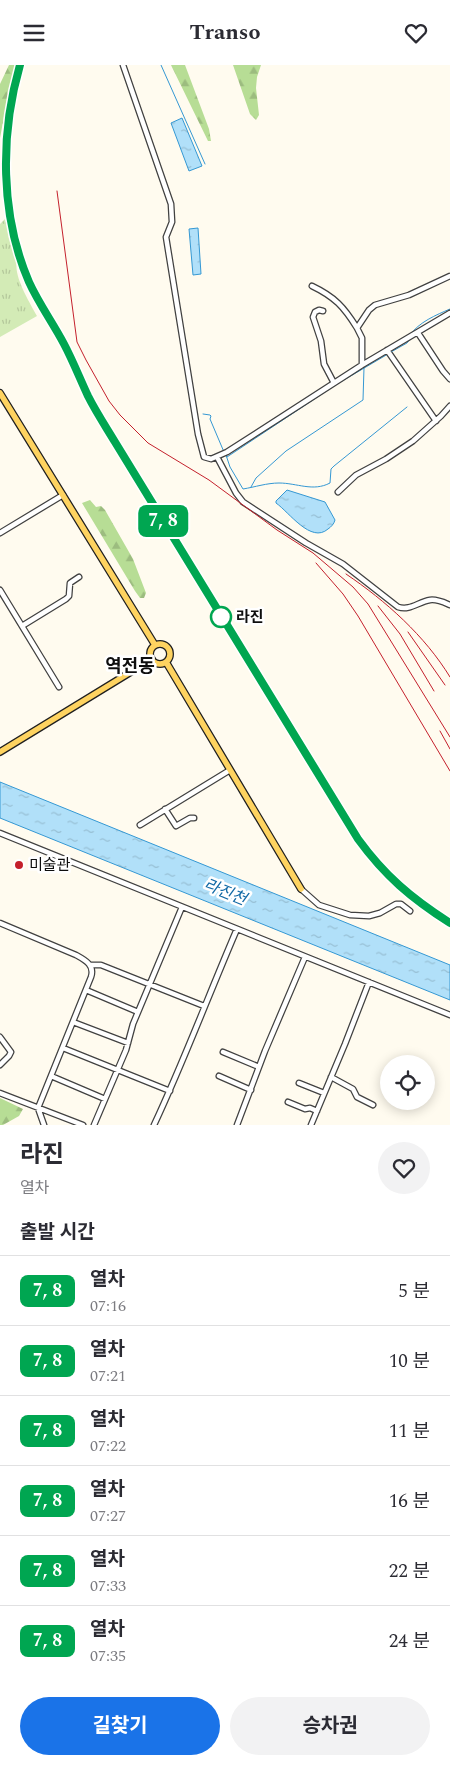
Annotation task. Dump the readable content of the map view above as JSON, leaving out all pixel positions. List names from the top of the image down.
{
  "districts": ["역전동"],
  "water": ["라진천"],
  "places": ["라진", "미술관"],
  "page": {
    "header": "Transo",
    "on_map": "7, 8",
    "heading": [
      ["라진", "열차"],
      "출발 시간"
    ],
    "list": [
      {
        "mark": "7, 8",
        "name": "열차",
        "note": "07:16",
        "value": "5 분"
      },
      {
        "mark": "7, 8",
        "name": "열차",
        "note": "07:21",
        "value": "10 분"
      },
      {
        "mark": "7, 8",
        "name": "열차",
        "note": "07:22",
        "value": "11 분"
      },
      {
        "mark": "7, 8",
        "name": "열차",
        "note": "07:27",
        "value": "16 분"
      },
      {
        "mark": "7, 8",
        "name": "열차",
        "note": "07:33",
        "value": "22 분"
      },
      {
        "mark": "7, 8",
        "name": "열차",
        "note": "07:35",
        "value": "24 분"
      }
    ],
    "buttons": ["길찾기", "승차권"]
  }
}
